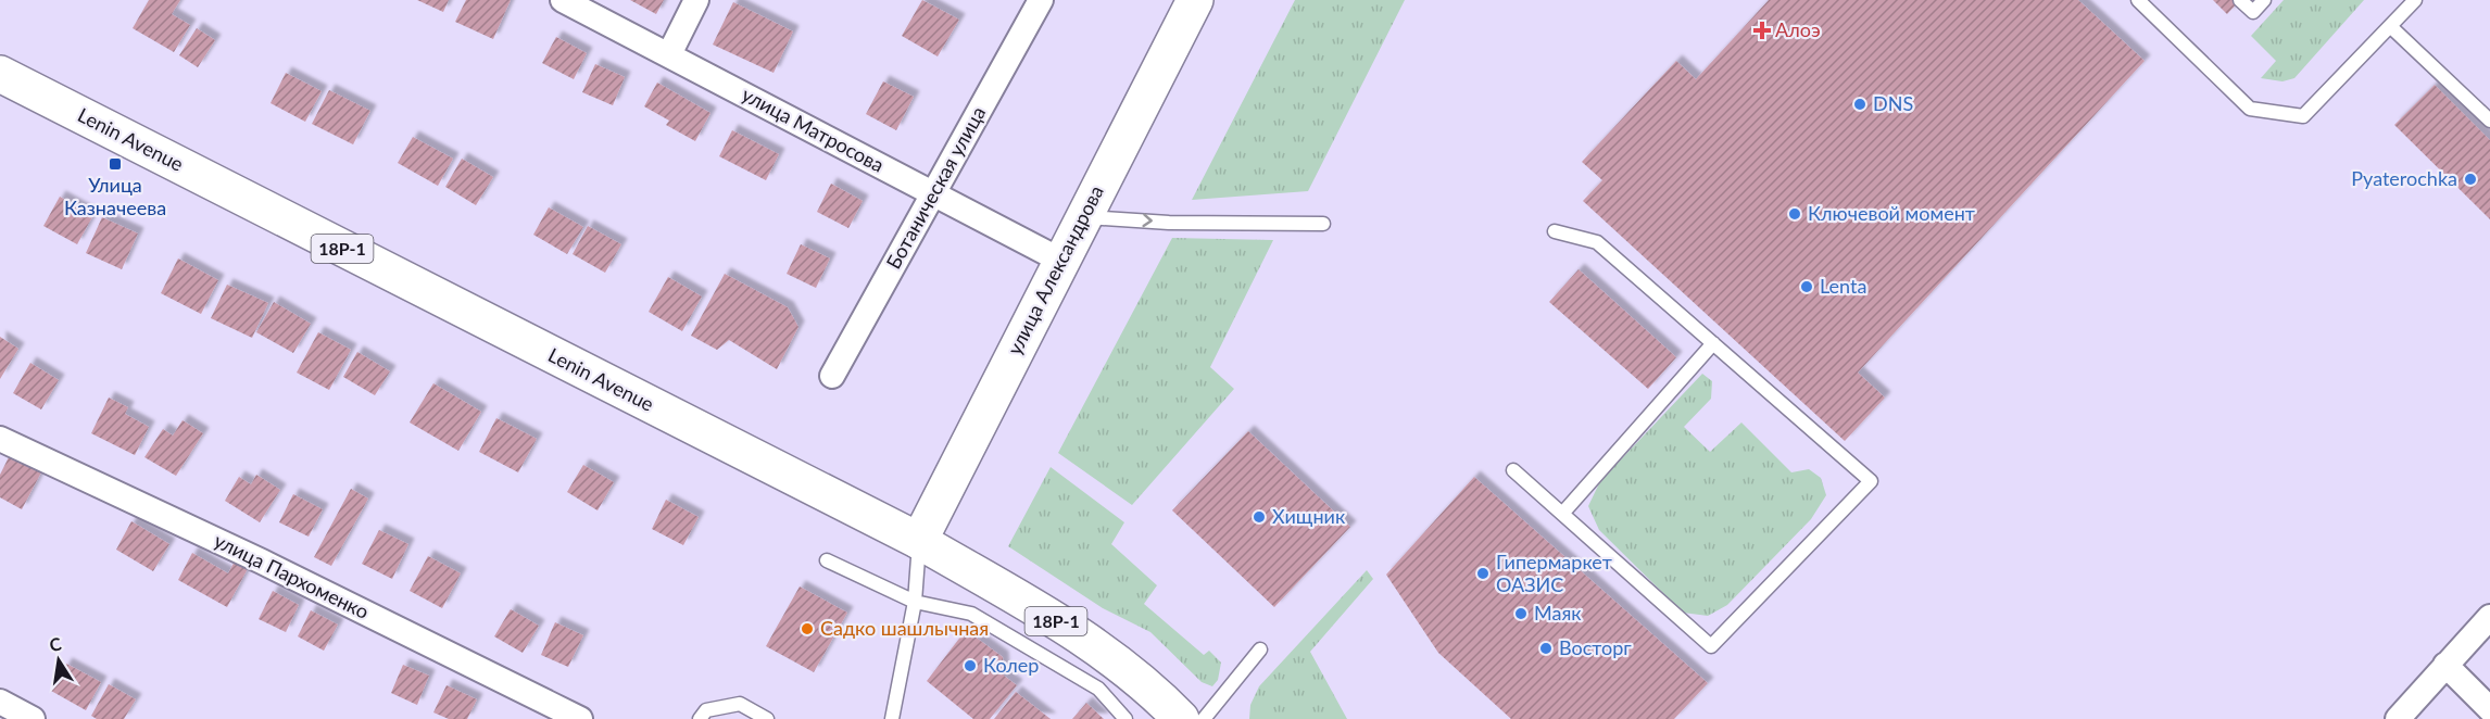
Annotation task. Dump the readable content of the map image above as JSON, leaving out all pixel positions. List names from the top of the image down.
{
  "streets": {
    "main road": ["Lenin Avenue", "18Р-1", "улица Александрова"],
    "street": ["улица Матросова", "Ботаническая улица", "улица Пархоменко"]
  },
  "crossings": [
    ["улица Матросова", "Ботаническая улица"],
    ["улица Матросова", "улица Александрова"],
    ["Lenin Avenue", "улица Александрова"]
  ],
  "places": {
    "health": ["Алоэ"],
    "other": [
      "DNS",
      "Pyaterochka",
      "Ключевой момент",
      "Lenta",
      "Хищник",
      "Гипермаркет ОАЗИС",
      "Маяк",
      "Садко шашлычная",
      "Восторг",
      "Колер"
    ],
    "transit": ["Улица Казначеева"]
  },
  "north": "top"
}
